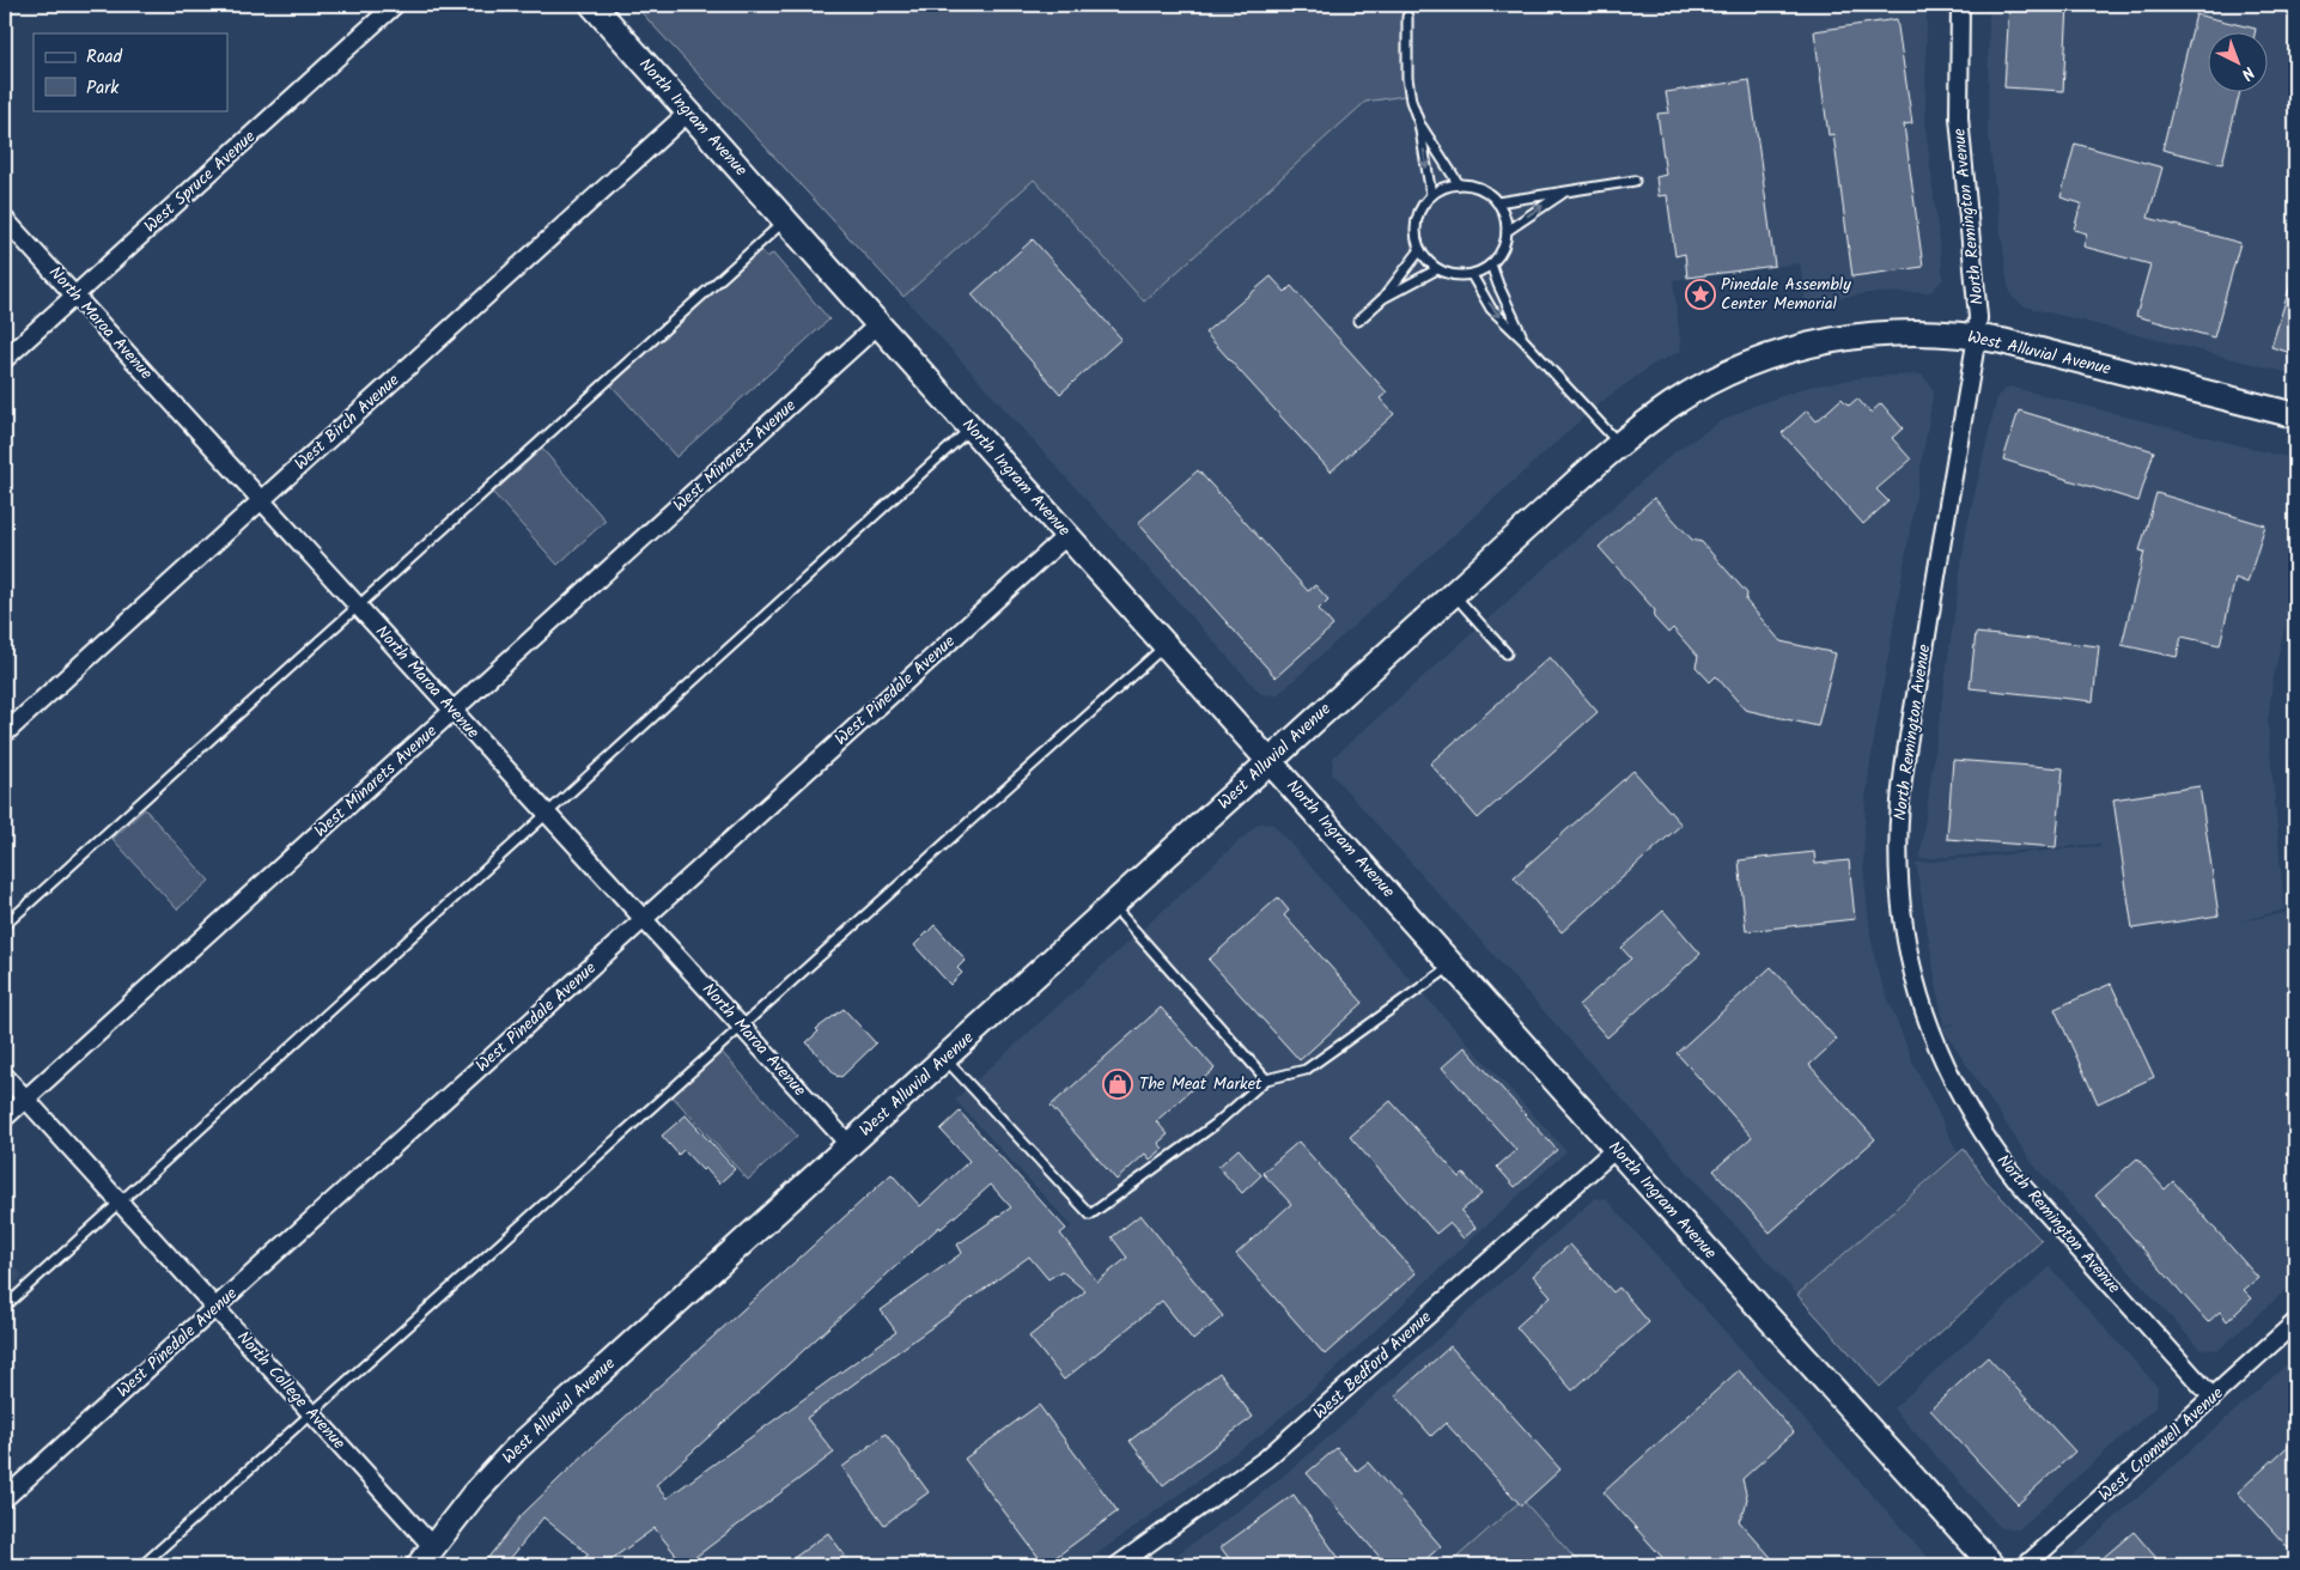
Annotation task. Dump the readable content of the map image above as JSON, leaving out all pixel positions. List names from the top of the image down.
{
  "streets": {
    "street": [
      "North Ingram Avenue",
      "West Spruce Avenue",
      "North Remington Avenue",
      "North Maroa Avenue",
      "West Alluvial Avenue",
      "West Birch Avenue",
      "West Minarets Avenue",
      "West Pinedale Avenue",
      "West Bedford Avenue",
      "North College Avenue",
      "West Cromwell Avenue"
    ]
  },
  "crossings": [
    ["North Ingram Avenue", "West Alluvial Avenue"],
    ["North Ingram Avenue", "West Birch Avenue"],
    ["North Ingram Avenue", "West Minarets Avenue"],
    ["North Ingram Avenue", "West Pinedale Avenue"],
    ["North Ingram Avenue", "West Bedford Avenue"],
    ["West Spruce Avenue", "North Maroa Avenue"],
    ["North Remington Avenue", "West Alluvial Avenue"],
    ["North Remington Avenue", "West Cromwell Avenue"],
    ["North Maroa Avenue", "West Alluvial Avenue"],
    ["North Maroa Avenue", "West Birch Avenue"],
    ["North Maroa Avenue", "West Minarets Avenue"],
    ["North Maroa Avenue", "West Pinedale Avenue"],
    ["West Alluvial Avenue", "North College Avenue"],
    ["West Minarets Avenue", "North College Avenue"],
    ["West Pinedale Avenue", "North College Avenue"]
  ],
  "places": {
    "place": ["Pinedale Assembly Center Memorial"],
    "shop": ["The Meat Market"]
  },
  "legend": ["Road", "Park"],
  "north": "bottom right"
}
